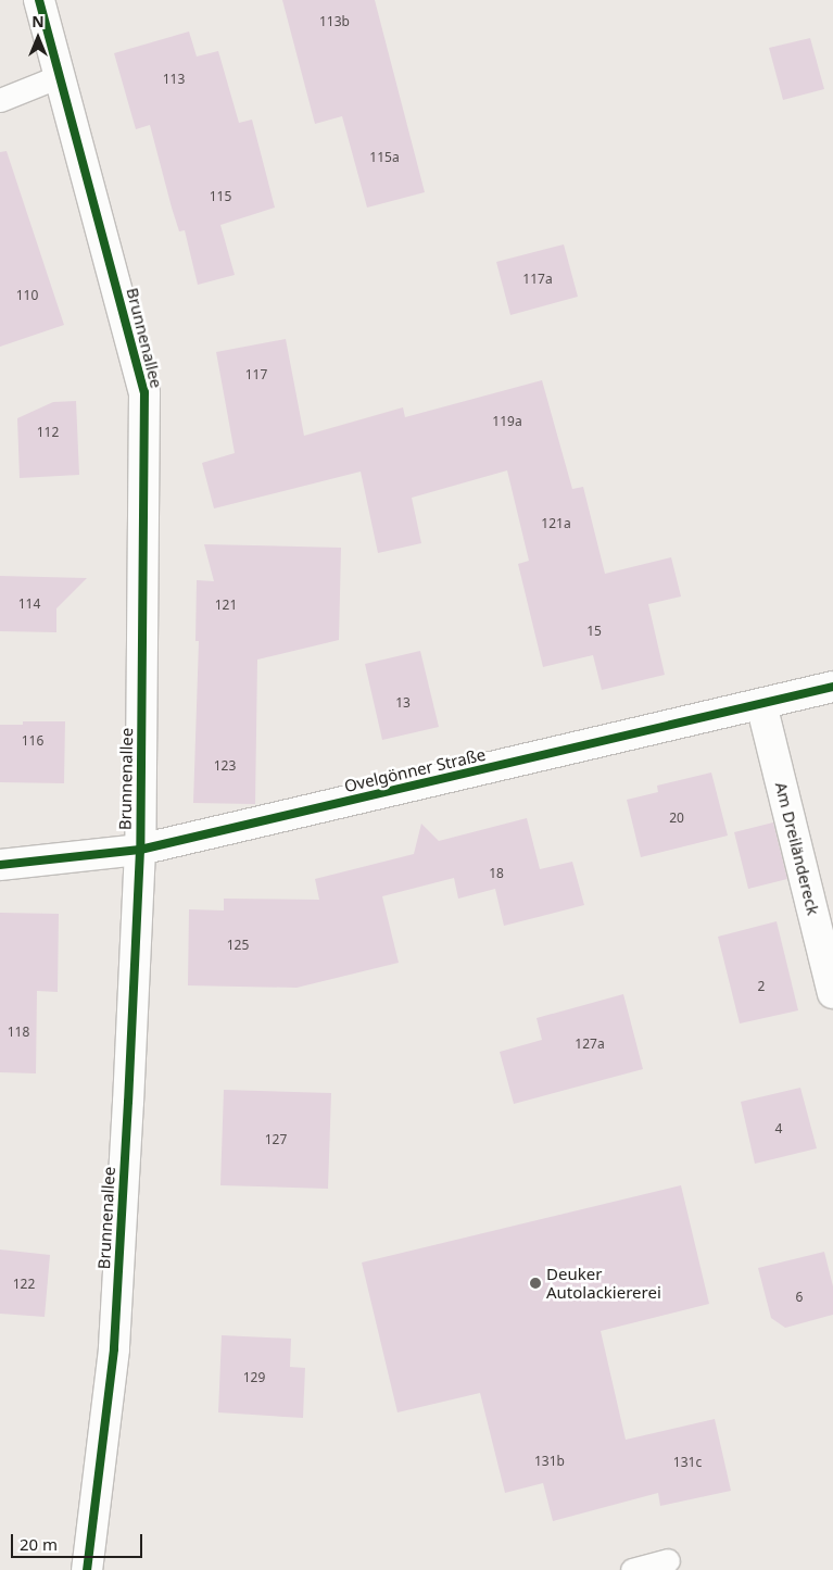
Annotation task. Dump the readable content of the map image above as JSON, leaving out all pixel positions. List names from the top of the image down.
{
  "streets": {
    "street": ["Brunnenallee", "Ovelgönner Straße", "Am Dreiländereck"]
  },
  "crossings": [
    ["Brunnenallee", "Ovelgönner Straße"],
    ["Ovelgönner Straße", "Am Dreiländereck"]
  ],
  "places": ["Deuker Autolackiererei"],
  "house_numbers": [
    "113b",
    "113",
    "115a",
    "115",
    "117a",
    "110",
    "117",
    "119a",
    "112",
    "121a",
    "114",
    "121",
    "15",
    "13",
    "116",
    "123",
    "20",
    "18",
    "125",
    "2",
    "118",
    "127a",
    "4",
    "127",
    "122",
    "6",
    "129",
    "131b",
    "131c"
  ],
  "scale_bar": "20 m",
  "north": "top"
}
